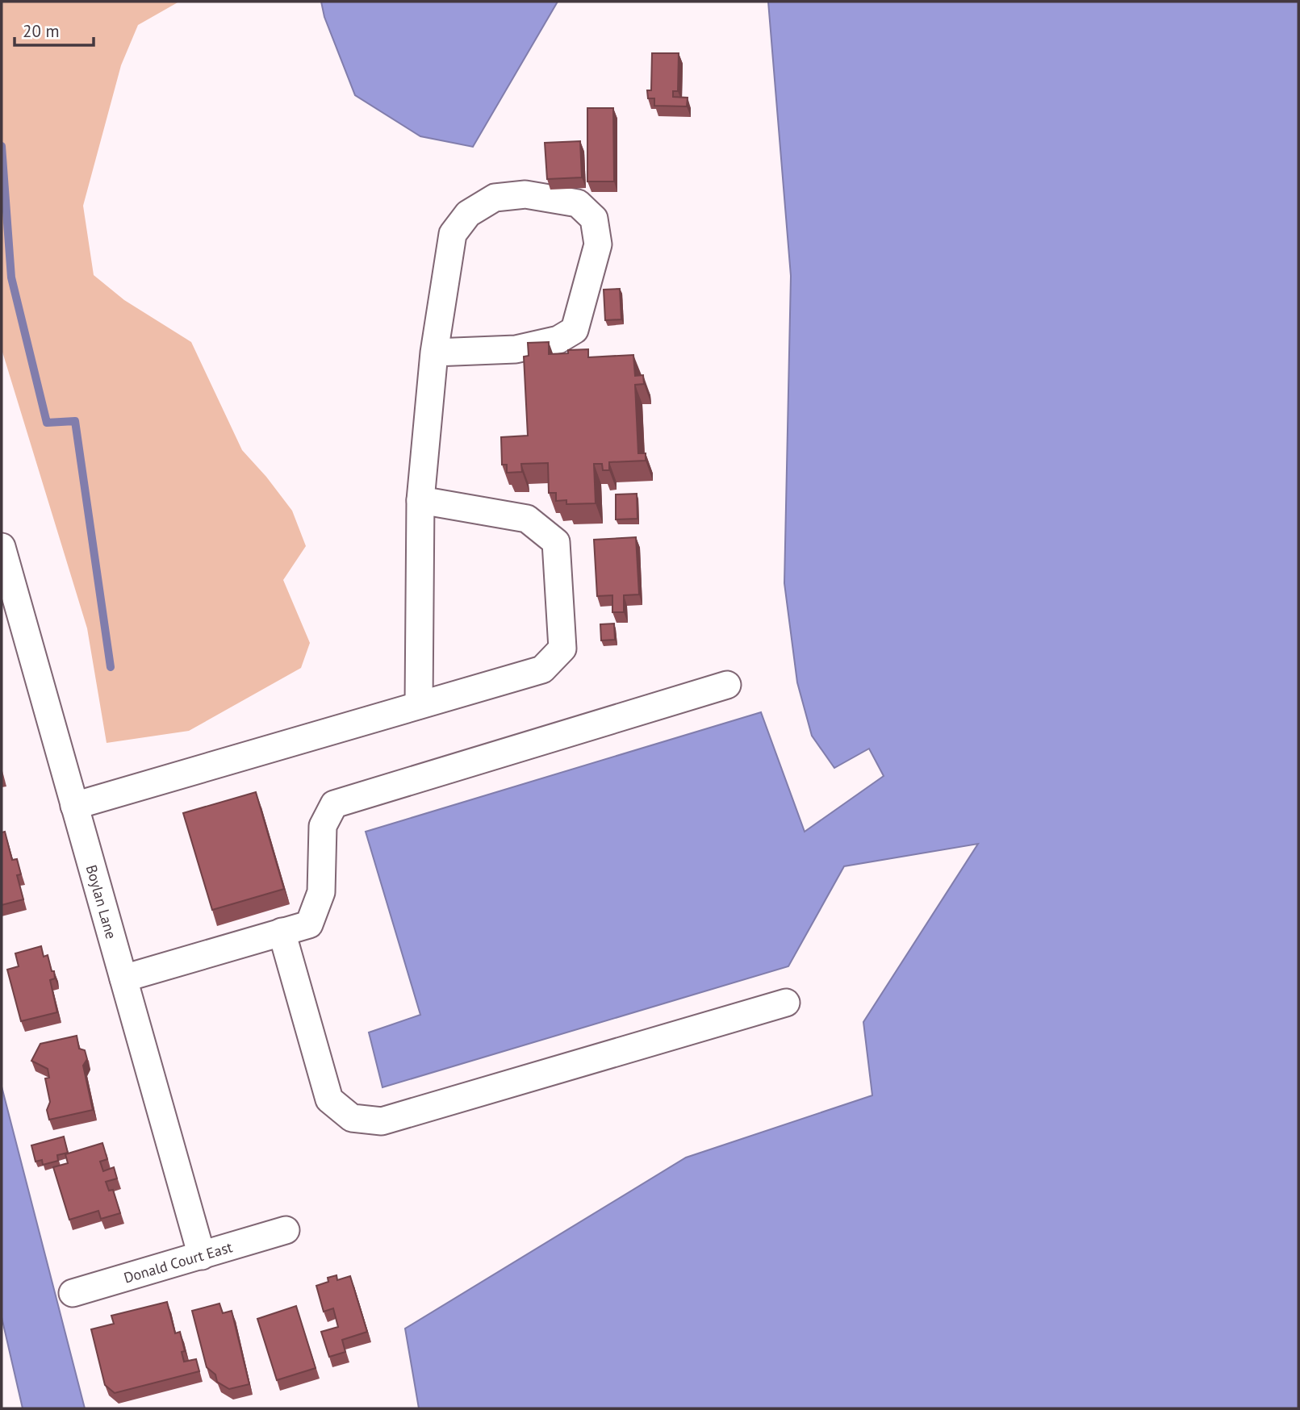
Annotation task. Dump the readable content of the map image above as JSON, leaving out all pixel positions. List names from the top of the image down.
{
  "streets": {
    "street": ["Boylan Lane", "Donald Court East"]
  },
  "crossings": [
    ["Boylan Lane", "Donald Court East"]
  ],
  "scale_bar": "20 m"
}
